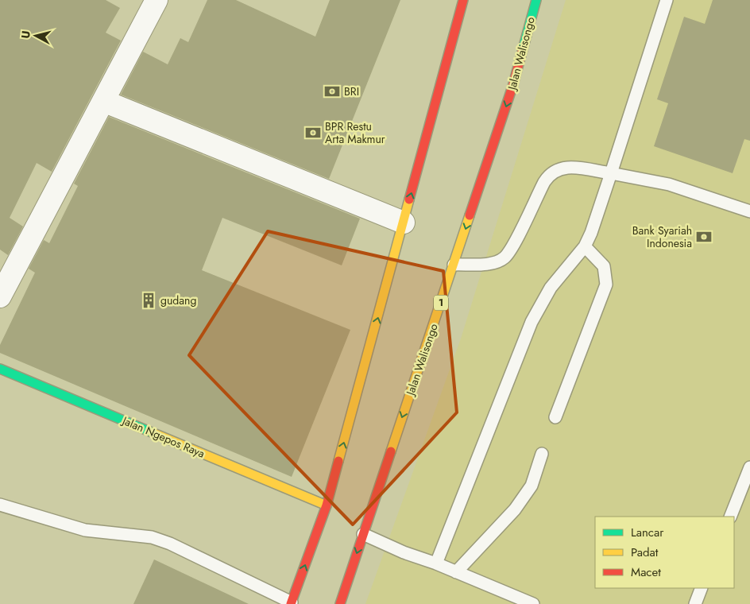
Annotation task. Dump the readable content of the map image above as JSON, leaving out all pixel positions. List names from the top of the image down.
{
  "streets": {
    "main road": ["Jalan Walisongo", "1", "Jalan Ngepos Raya"]
  },
  "places": {
    "bank": ["BRI", "BPR Restu Arta Makmur", "Bank Syariah Indonesia"],
    "building": ["gudang"]
  },
  "legend": ["Lancar", "Padat", "Macet"],
  "north": "left"
}
